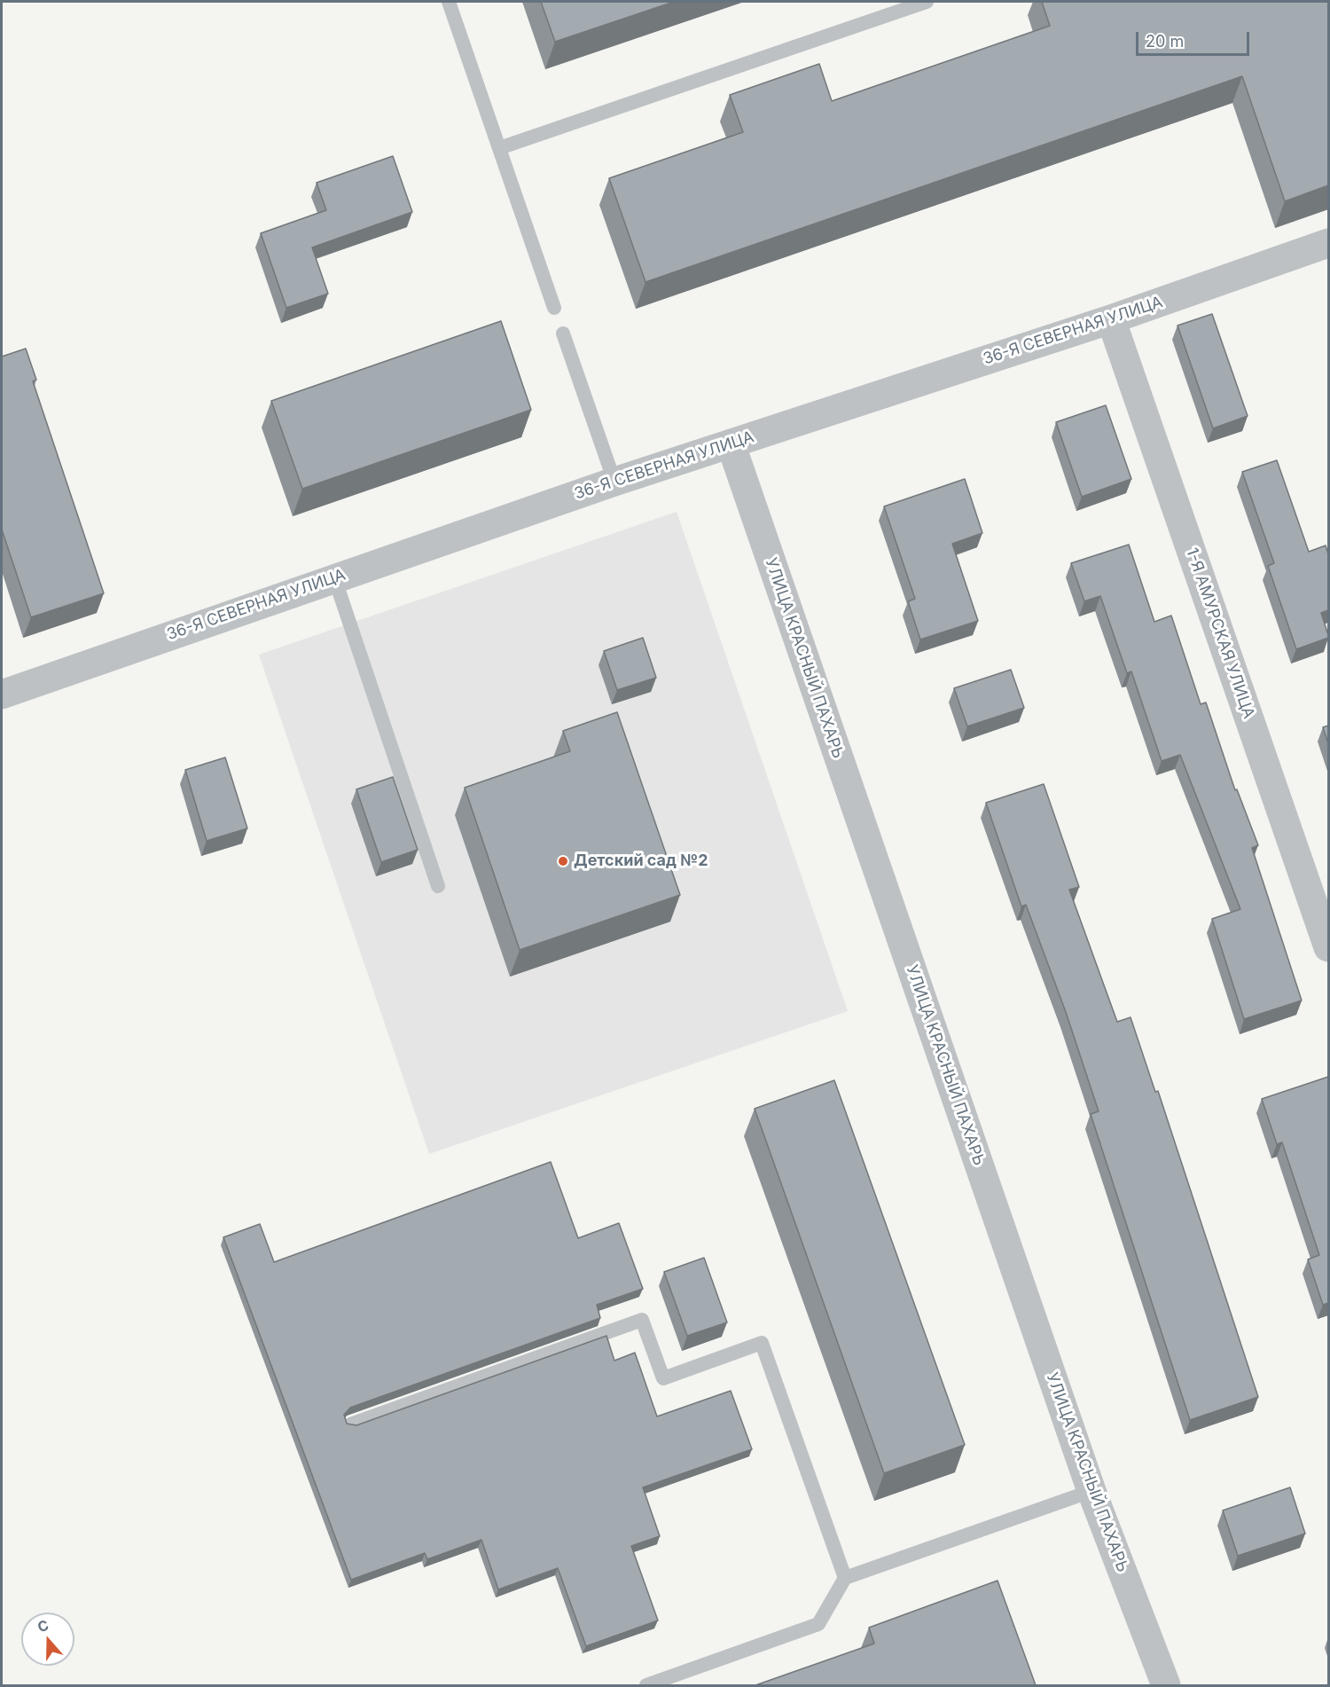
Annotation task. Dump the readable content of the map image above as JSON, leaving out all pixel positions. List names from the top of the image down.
{
  "streets": {
    "street": ["36-Я СЕВЕРНАЯ УЛИЦА", "1-Я АМУРСКАЯ УЛИЦА", "УЛИЦА КРАСНЫЙ ПАХАРЬ"]
  },
  "crossings": [
    ["36-Я СЕВЕРНАЯ УЛИЦА", "1-Я АМУРСКАЯ УЛИЦА"],
    ["36-Я СЕВЕРНАЯ УЛИЦА", "УЛИЦА КРАСНЫЙ ПАХАРЬ"]
  ],
  "places": ["Детский сад №2"],
  "scale_bar": "20 m",
  "north": "top"
}
